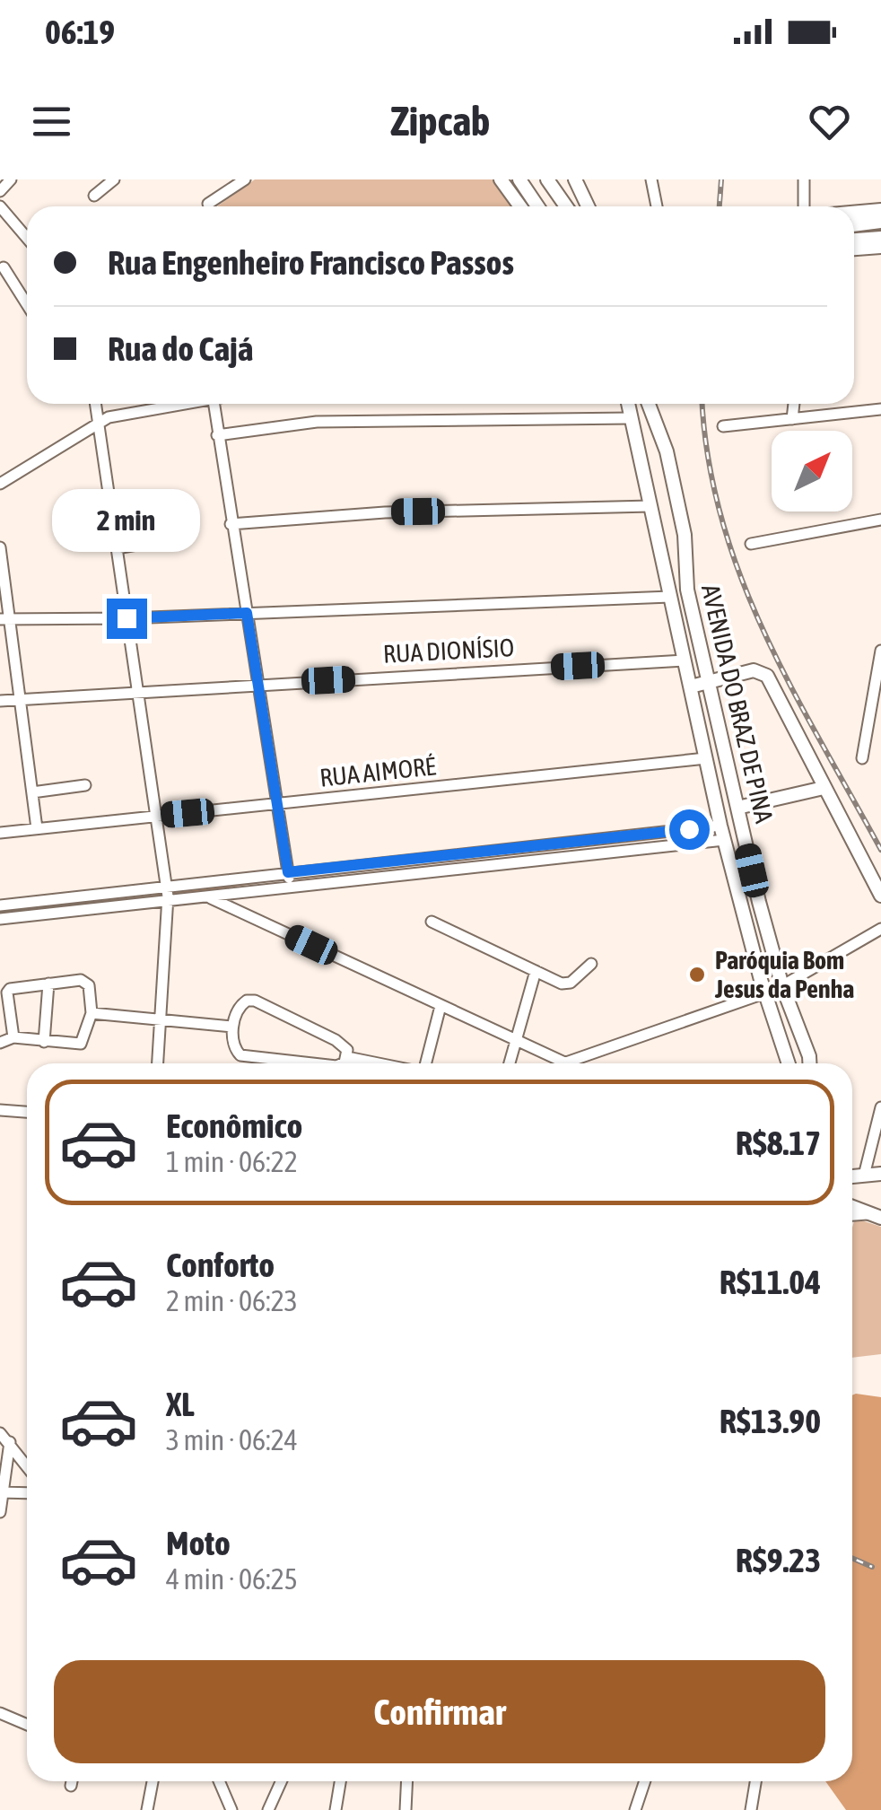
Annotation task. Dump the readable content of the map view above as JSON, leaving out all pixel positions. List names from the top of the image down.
{
  "streets": {
    "main road": ["AVENIDA DO BRAZ DE PINA"],
    "street": ["RUA DIONÍSIO", "RUA AIMORÉ"]
  },
  "crossings": [
    ["RUA DIONÍSIO", "AVENIDA DO BRAZ DE PINA"],
    ["AVENIDA DO BRAZ DE PINA", "RUA AIMORÉ"]
  ],
  "places": ["Paróquia Bom Jesus da Penha"],
  "north": "top right",
  "page": {
    "status": "06:19",
    "header": "Zipcab",
    "banner": ["Rua Engenheiro Francisco Passos", "Rua do Cajá"],
    "bubble": "2 min",
    "list": [
      {
        "name": "Econômico",
        "note": "1 min · 06:22",
        "value": "R$8.17"
      },
      {
        "name": "Conforto",
        "note": "2 min · 06:23",
        "value": "R$11.04"
      },
      {
        "name": "XL",
        "note": "3 min · 06:24",
        "value": "R$13.90"
      },
      {
        "name": "Moto",
        "note": "4 min · 06:25",
        "value": "R$9.23"
      }
    ],
    "buttons": "Confirmar"
  }
}
